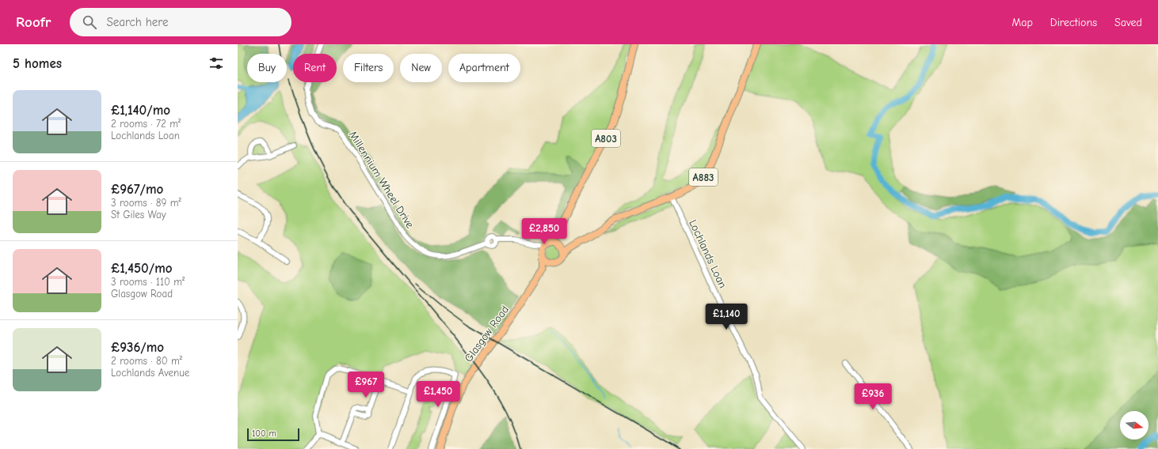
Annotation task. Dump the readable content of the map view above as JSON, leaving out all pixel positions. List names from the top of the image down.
{
  "streets": {
    "main road": ["A803", "A883", "Glasgow Road"],
    "street": ["Millennium Wheel Drive", "Lochlands Loan"]
  },
  "crossings": [
    ["A883", "Lochlands Loan"]
  ],
  "scale_bar": "100 m",
  "north": "right",
  "page": {
    "header": "Roofr",
    "search": "Search here",
    "nav": ["Map", "Directions", "Saved"],
    "heading": "5 homes",
    "chip": [
      "Buy",
      "Rent",
      "Filters",
      "New",
      "Apartment"
    ],
    "list": [
      {
        "name": "£1,140/mo",
        "note": "2 rooms · 72 m² · Lochlands Loan"
      },
      {
        "name": "£967/mo",
        "note": "3 rooms · 89 m² · St Giles Way"
      },
      {
        "name": "£1,450/mo",
        "note": "3 rooms · 110 m² · Glasgow Road"
      },
      {
        "name": "£936/mo",
        "note": "2 rooms · 80 m² · Lochlands Avenue"
      }
    ],
    "price": [
      "£2,850",
      "£1,140",
      "£967",
      "£1,450",
      "£936"
    ],
    "scale": "100 m"
  }
}
